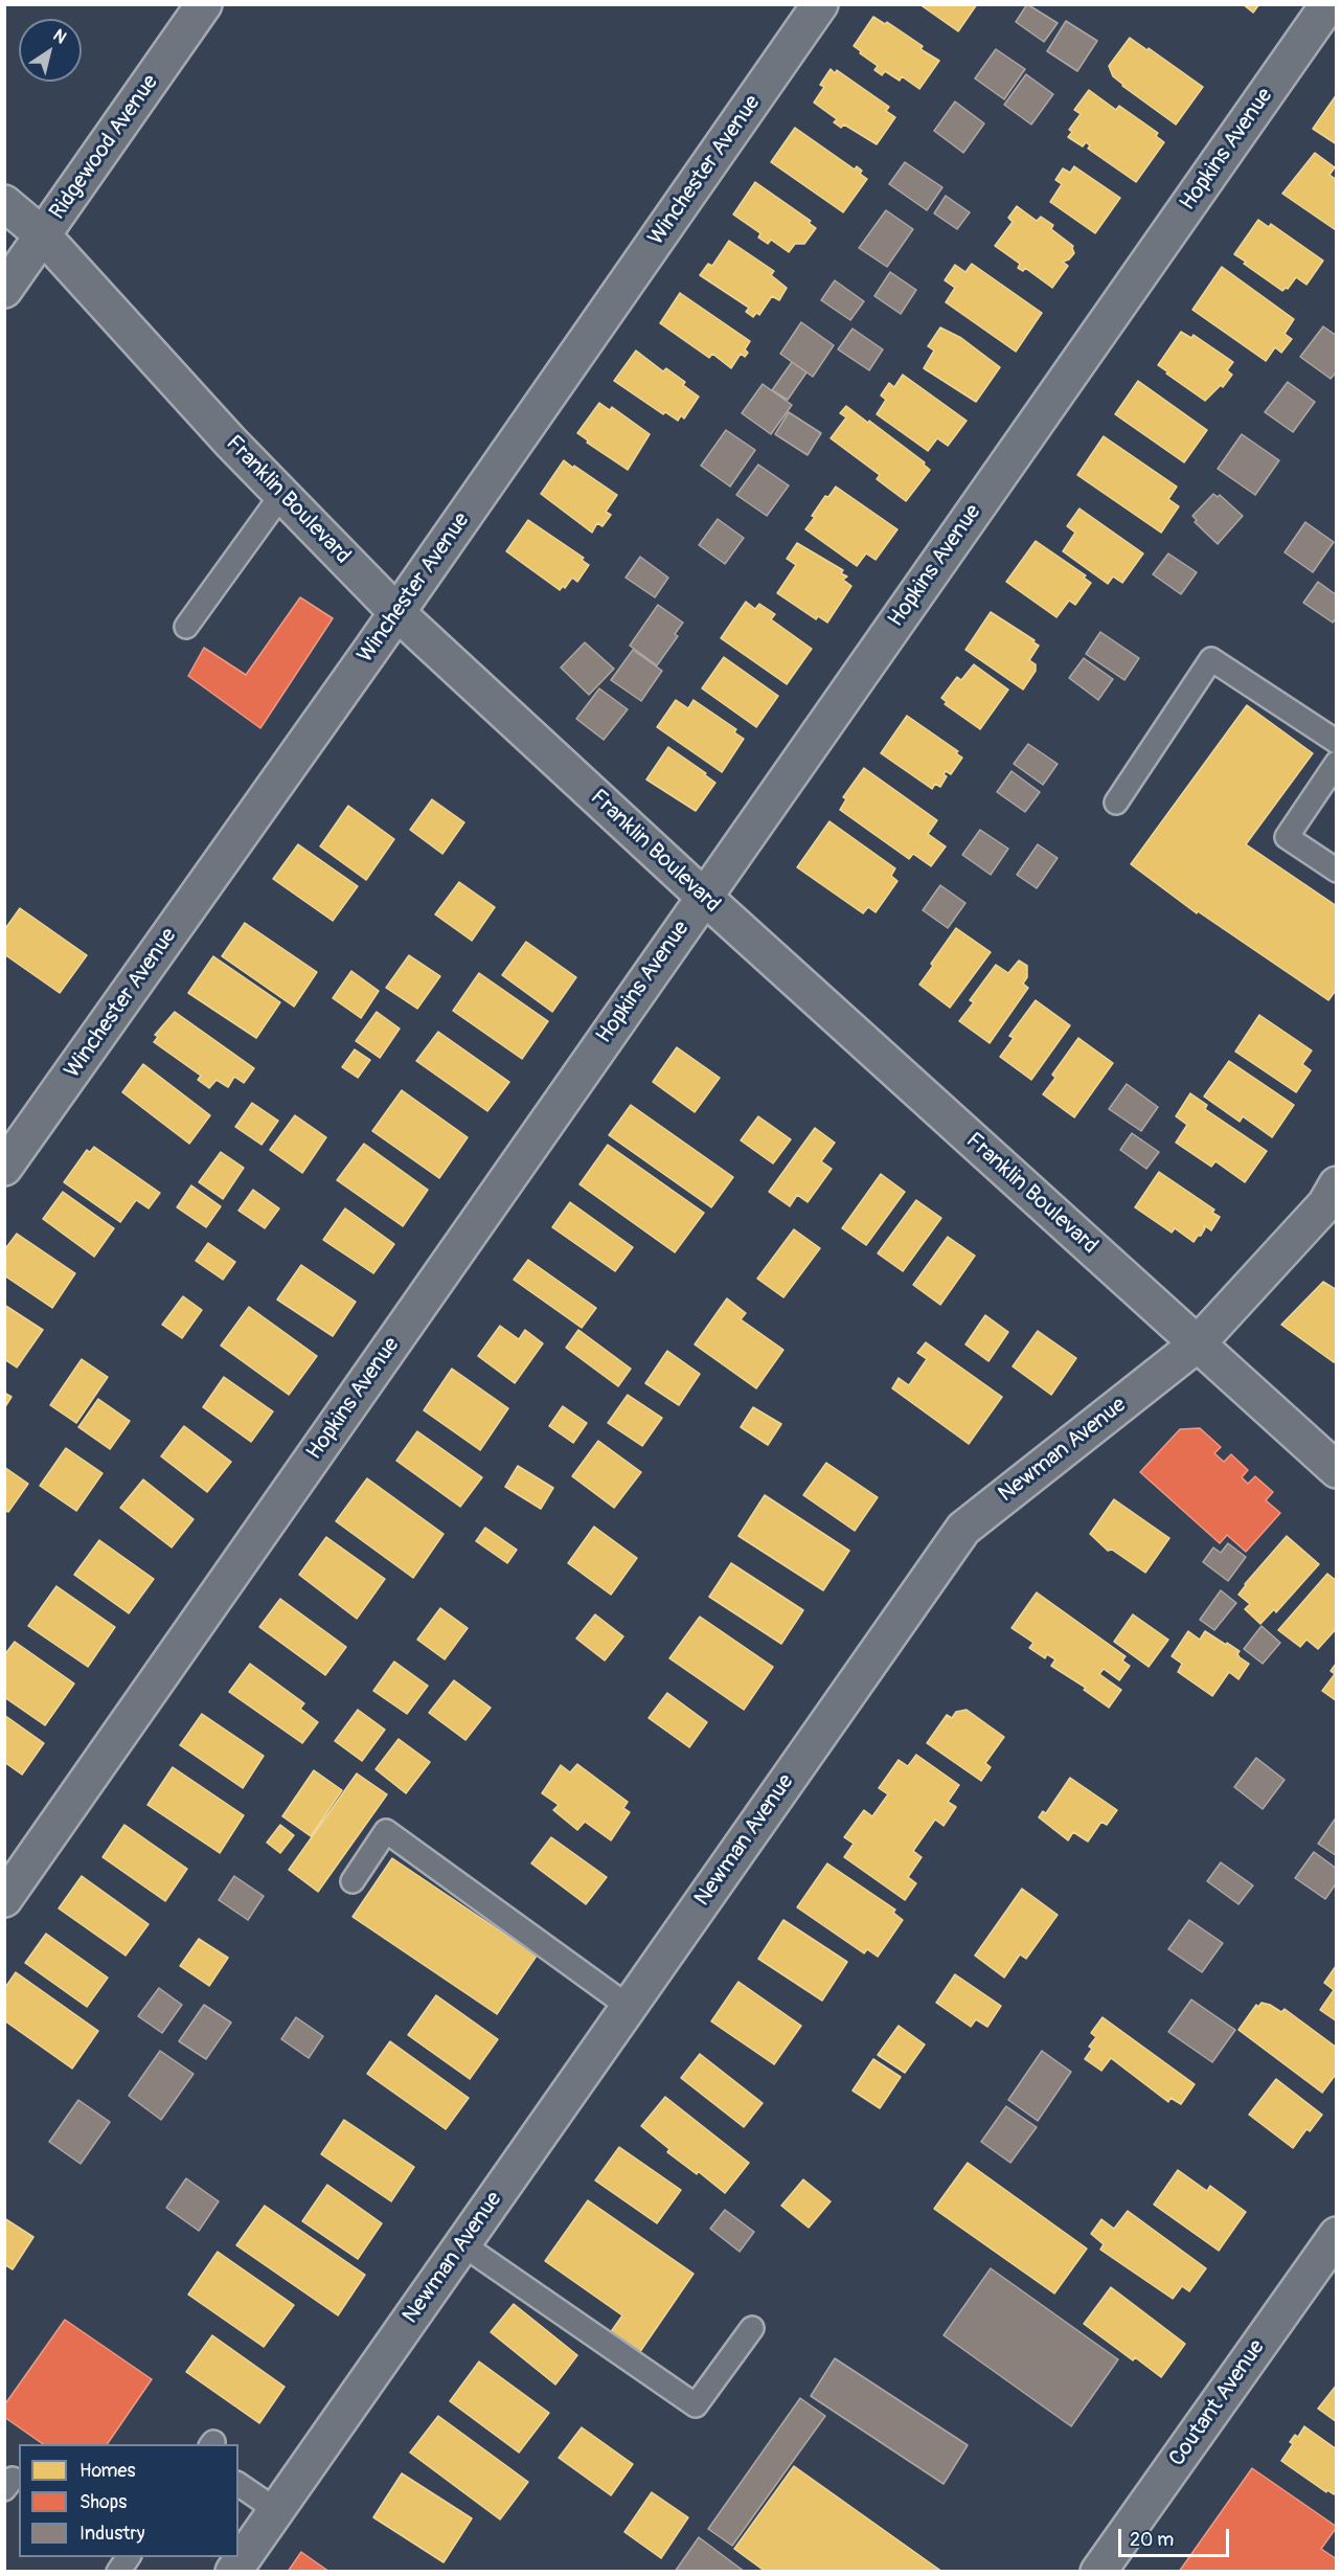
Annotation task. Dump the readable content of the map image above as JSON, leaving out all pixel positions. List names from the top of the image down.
{
  "streets": {
    "street": [
      "Ridgewood Avenue",
      "Hopkins Avenue",
      "Winchester Avenue",
      "Franklin Boulevard",
      "Newman Avenue",
      "Coutant Avenue"
    ]
  },
  "crossings": [
    ["Ridgewood Avenue", "Franklin Boulevard"],
    ["Hopkins Avenue", "Franklin Boulevard"],
    ["Winchester Avenue", "Franklin Boulevard"],
    ["Franklin Boulevard", "Newman Avenue"]
  ],
  "legend": ["Homes", "Shops", "Industry"],
  "scale_bar": "20 m",
  "north": "top right"
}
